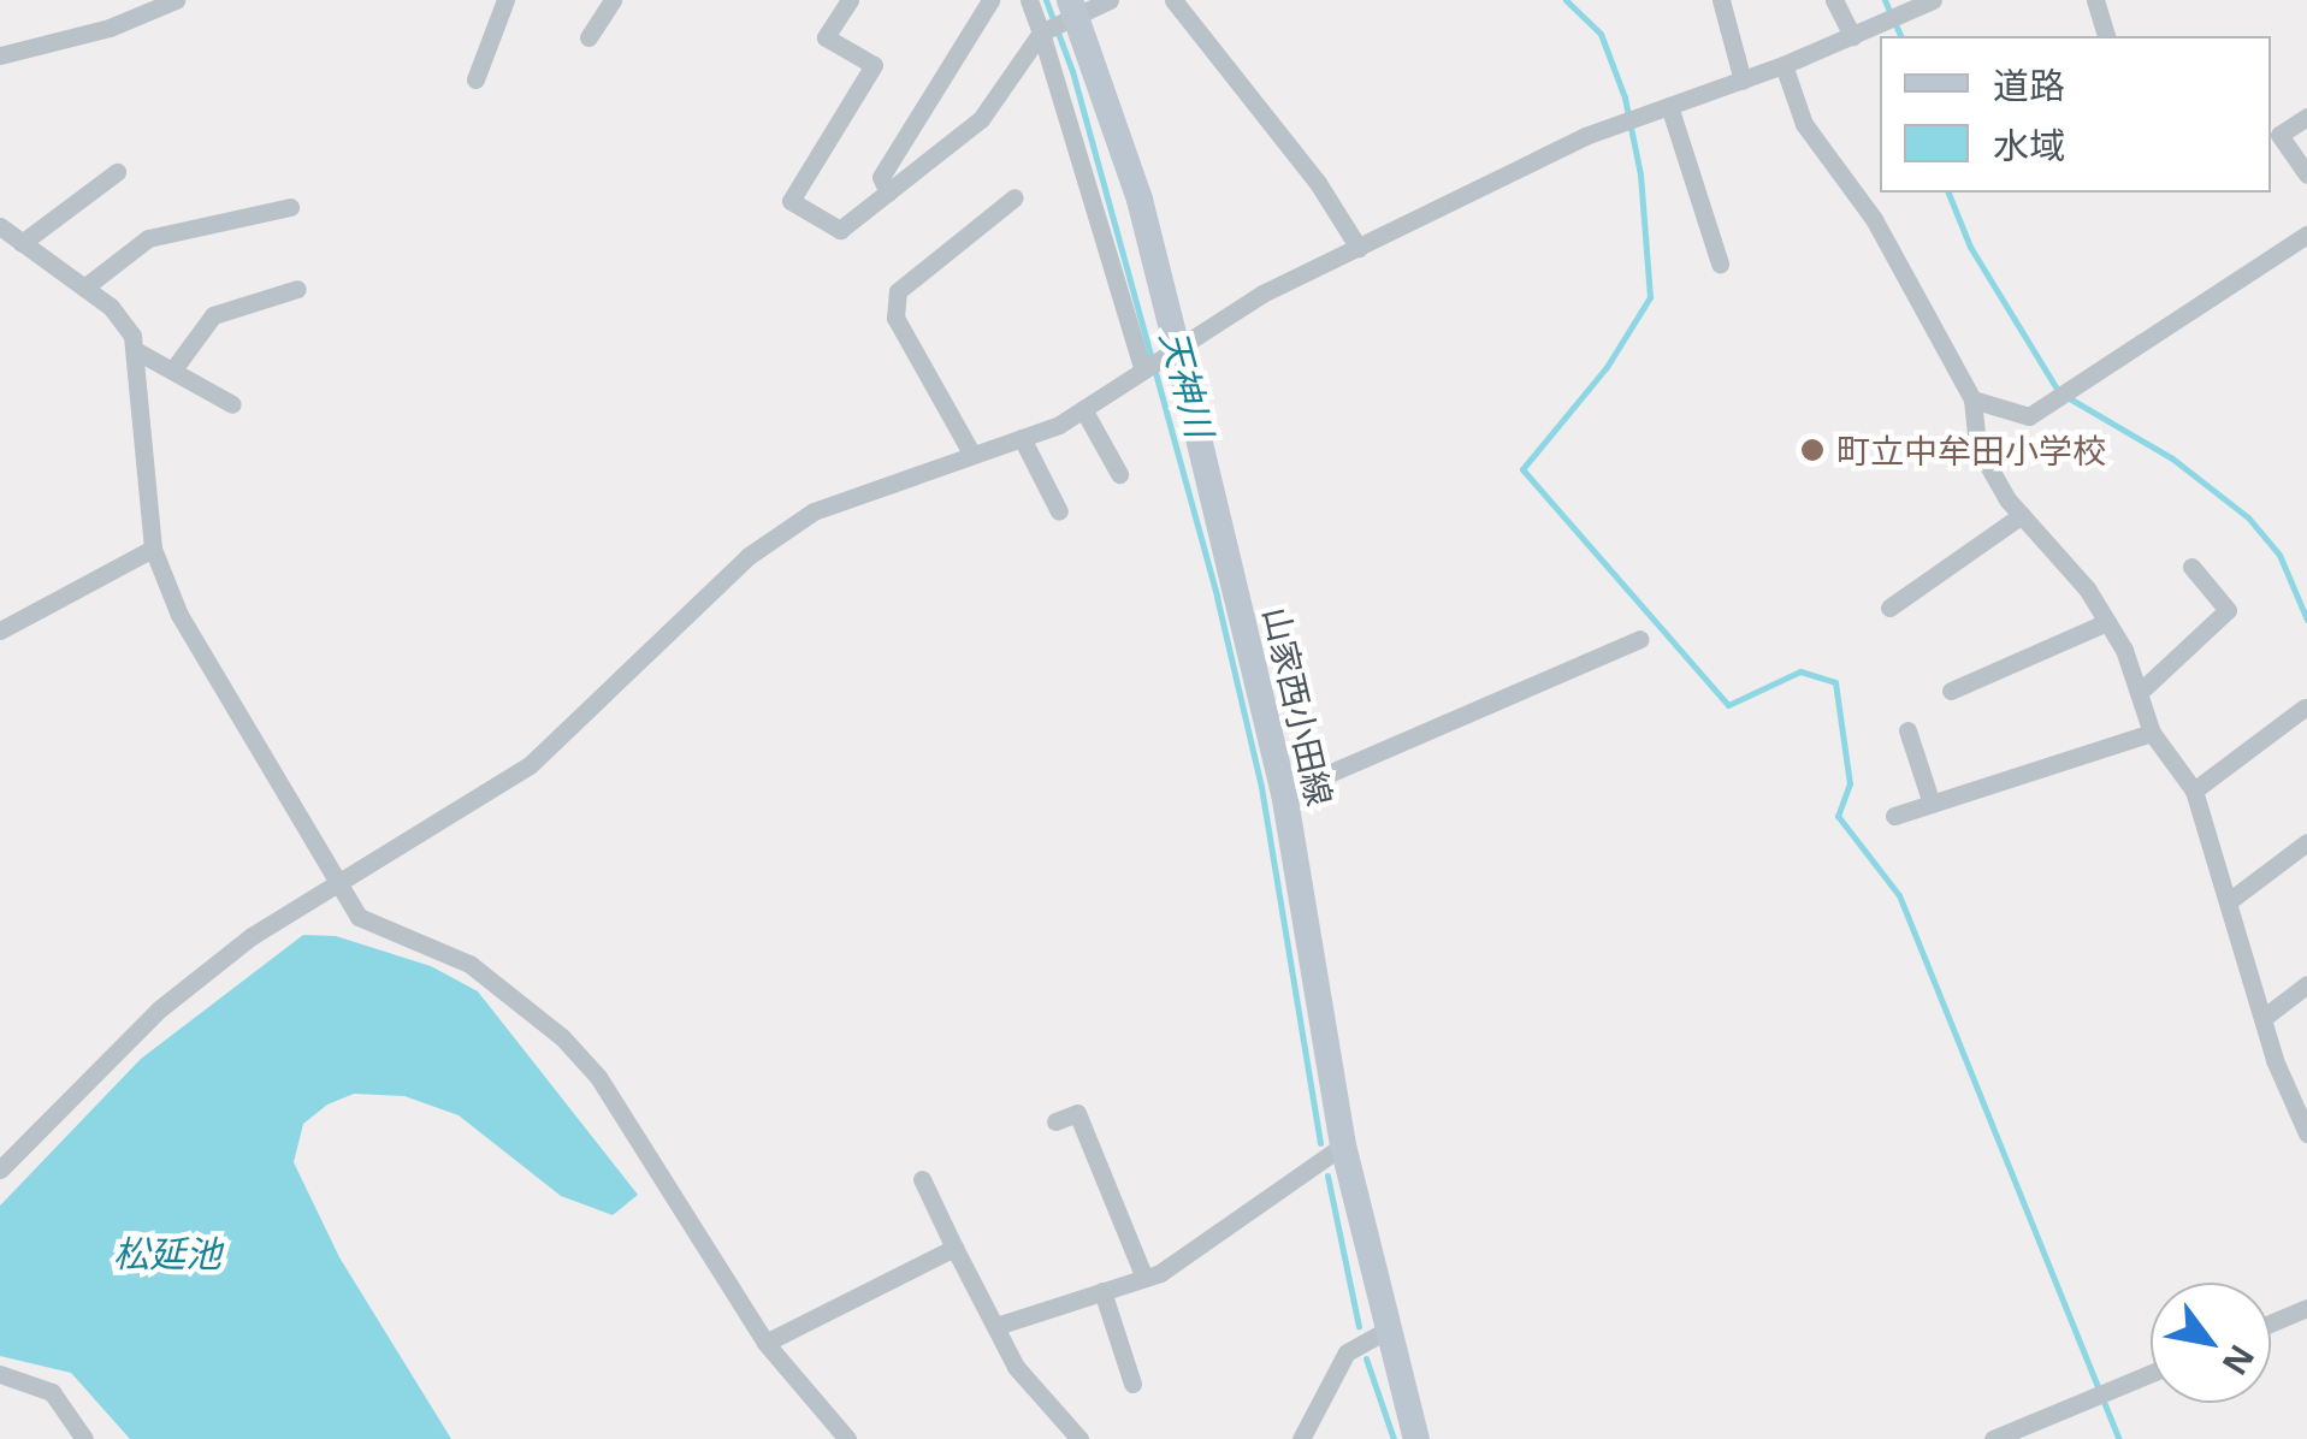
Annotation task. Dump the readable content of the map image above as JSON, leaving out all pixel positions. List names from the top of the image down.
{
  "streets": {
    "main road": ["山家西小田線"]
  },
  "water": ["天神川", "松延池"],
  "places": ["町立中牟田小学校"],
  "legend": ["道路", "水域"],
  "north": "bottom right"
}
